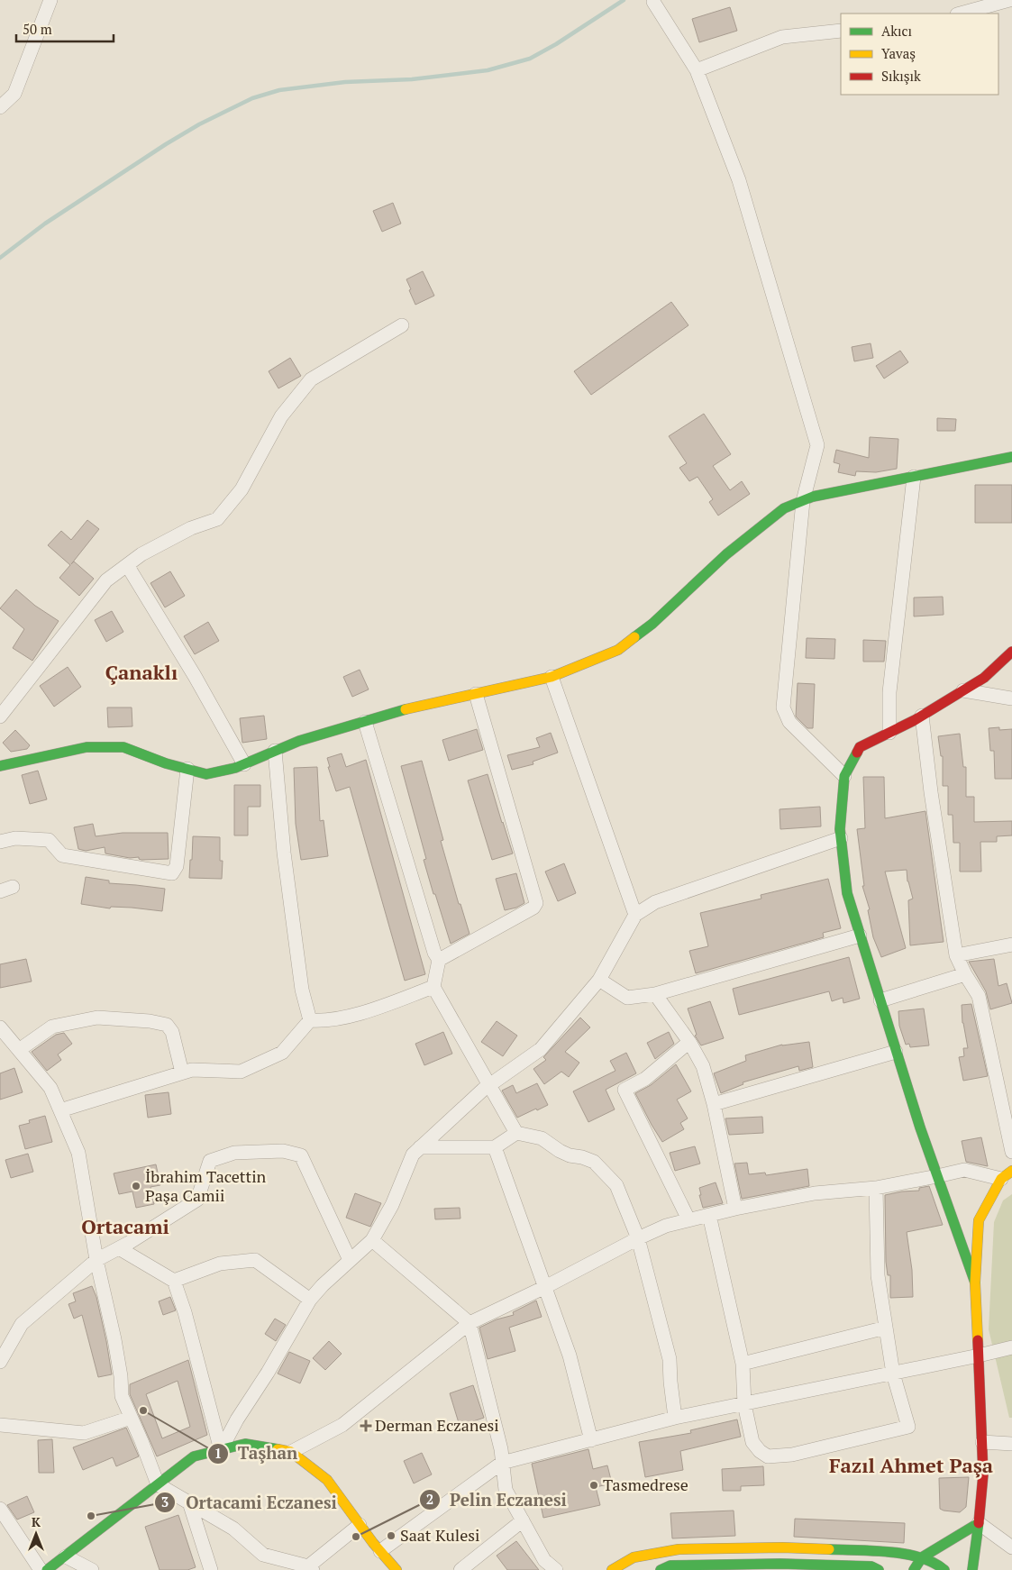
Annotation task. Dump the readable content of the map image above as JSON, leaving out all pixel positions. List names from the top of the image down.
{
  "districts": ["Çanaklı", "Ortacami", "Fazıl Ahmet Paşa"],
  "places": {
    "other": [
      "İbrahim Tacettin Paşa Camii",
      "Taşhan",
      "Tasmedrese",
      "Ortacami Eczanesi",
      "Saat Kulesi",
      "Pelin Eczanesi"
    ],
    "health": ["Derman Eczanesi"]
  },
  "legend": ["Akıcı", "Yavaş", "Sıkışık"],
  "scale_bar": "50 m",
  "north": "top"
}
